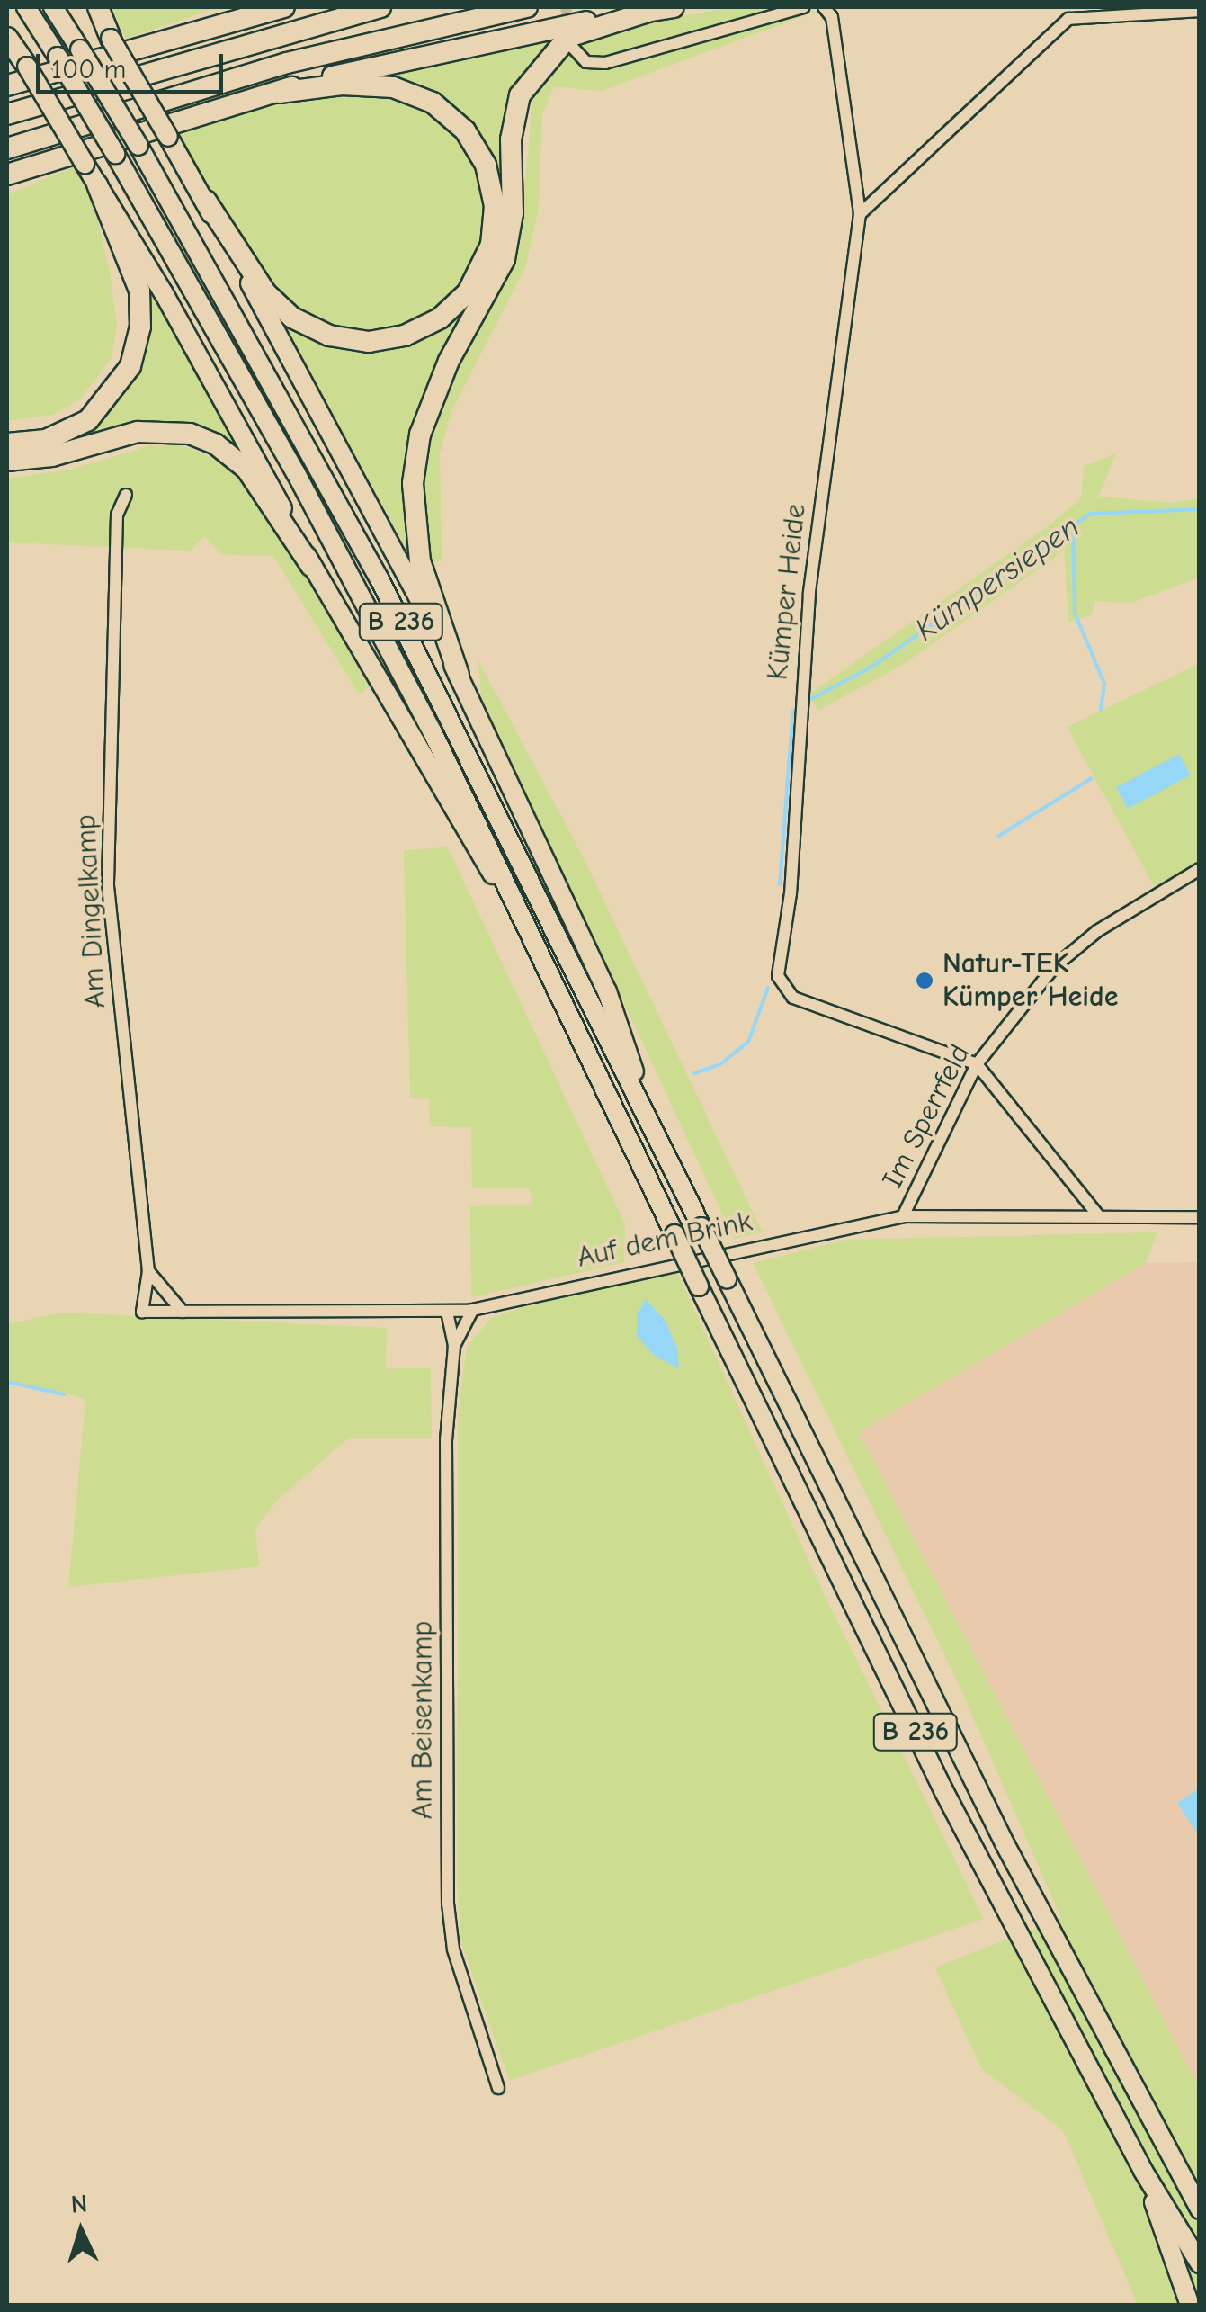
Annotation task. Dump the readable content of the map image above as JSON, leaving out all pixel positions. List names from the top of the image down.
{
  "streets": {
    "highway": ["B 236"],
    "street": [
      "Kümper Heide",
      "Am Dingelkamp",
      "Im Sperrfeld",
      "Auf dem Brink",
      "Am Beisenkamp"
    ]
  },
  "crossings": [
    ["Kümper Heide", "Im Sperrfeld"],
    ["Am Dingelkamp", "Auf dem Brink"],
    ["Im Sperrfeld", "Auf dem Brink"],
    ["Auf dem Brink", "Am Beisenkamp"]
  ],
  "water": ["Kümpersiepen"],
  "places": ["Natur-TEK Kümper Heide"],
  "scale_bar": "100 m",
  "north": "top"
}
